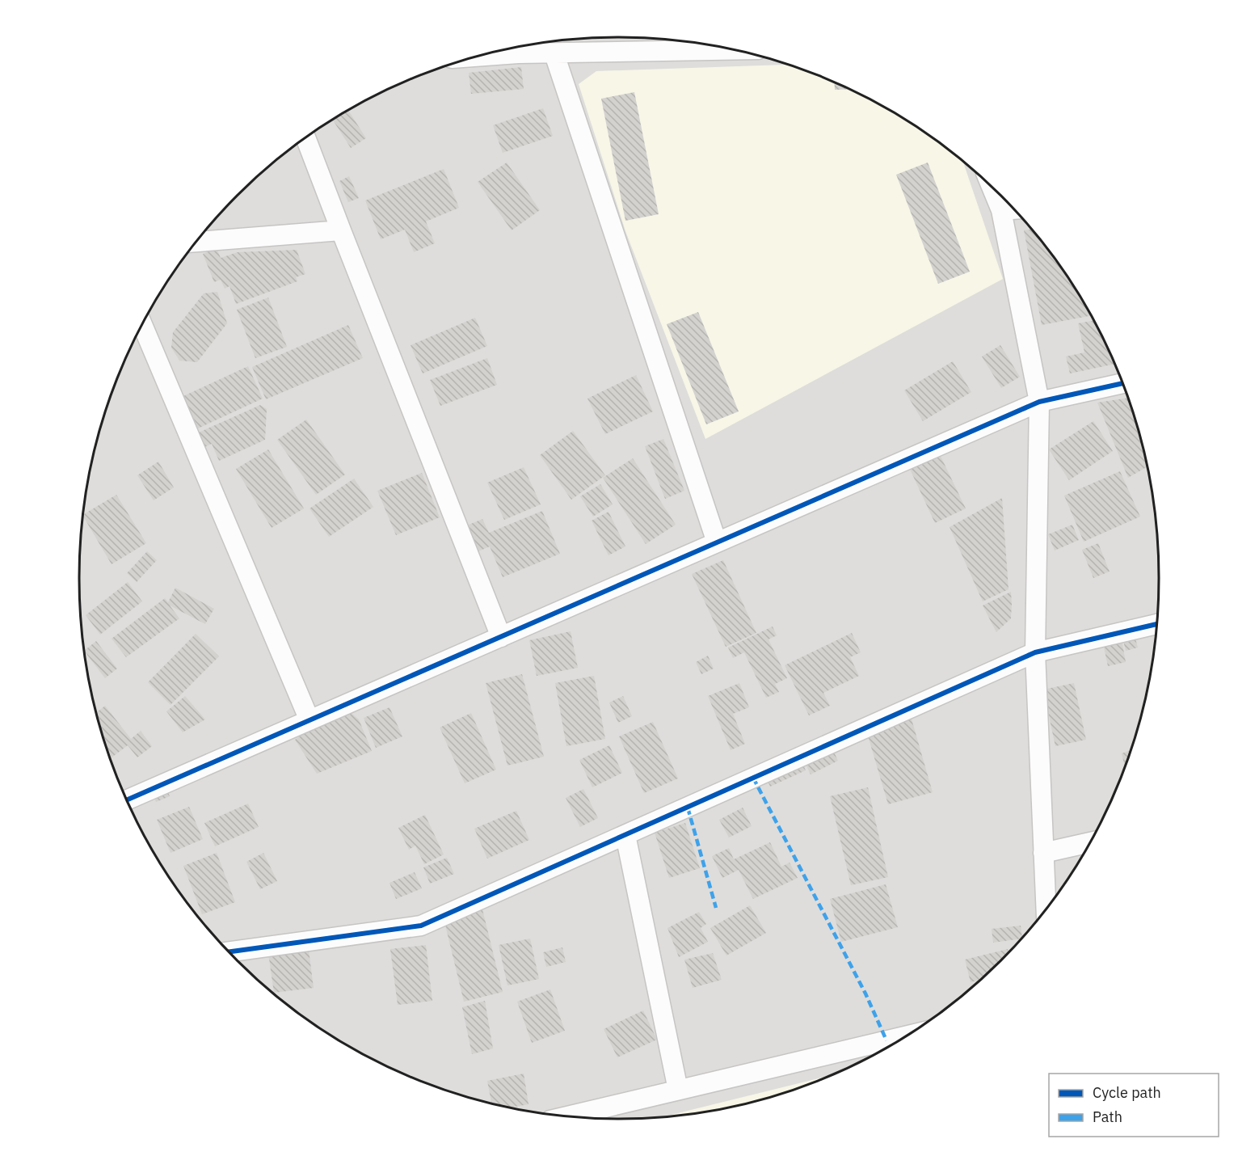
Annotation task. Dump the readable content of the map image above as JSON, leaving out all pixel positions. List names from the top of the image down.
{
  "legend": ["Cycle path", "Path"]
}
